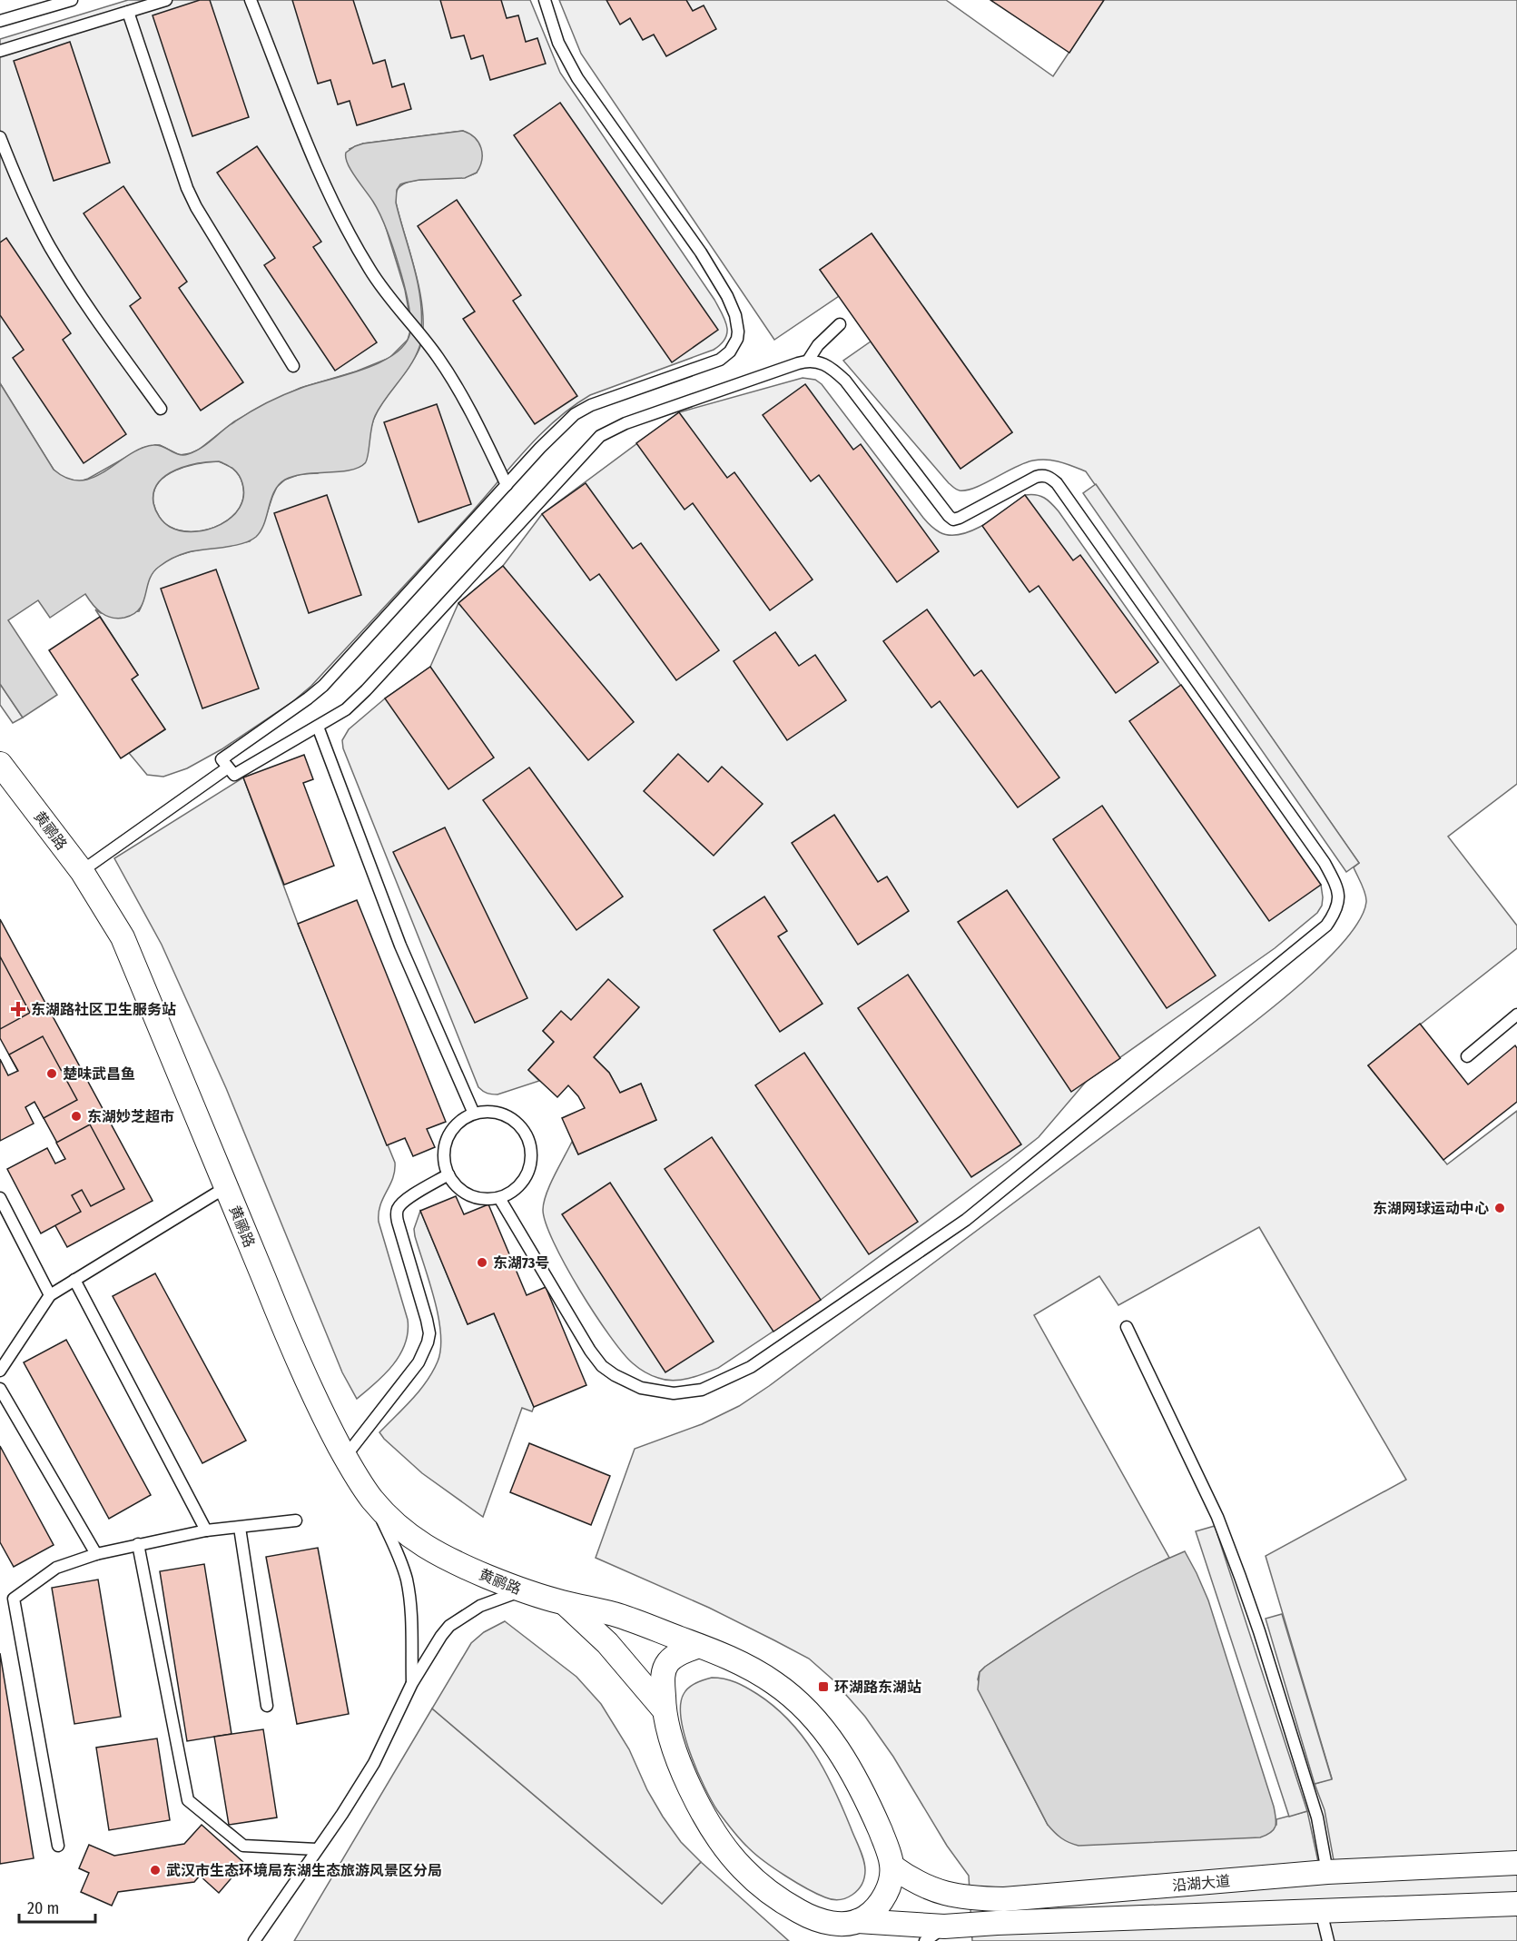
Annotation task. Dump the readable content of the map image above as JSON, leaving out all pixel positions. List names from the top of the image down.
{
  "streets": {
    "street": ["黄鹂路", "沿湖大道"]
  },
  "crossings": [
    ["黄鹂路", "沿湖大道"]
  ],
  "places": {
    "health": ["东湖路社区卫生服务站"],
    "other": [
      "楚味武昌鱼",
      "东湖妙芝超市",
      "东湖网球运动中心",
      "东湖73号",
      "武汉市生态环境局东湖生态旅游风景区分局"
    ],
    "transit": ["环湖路东湖站"]
  },
  "scale_bar": "20 m"
}
